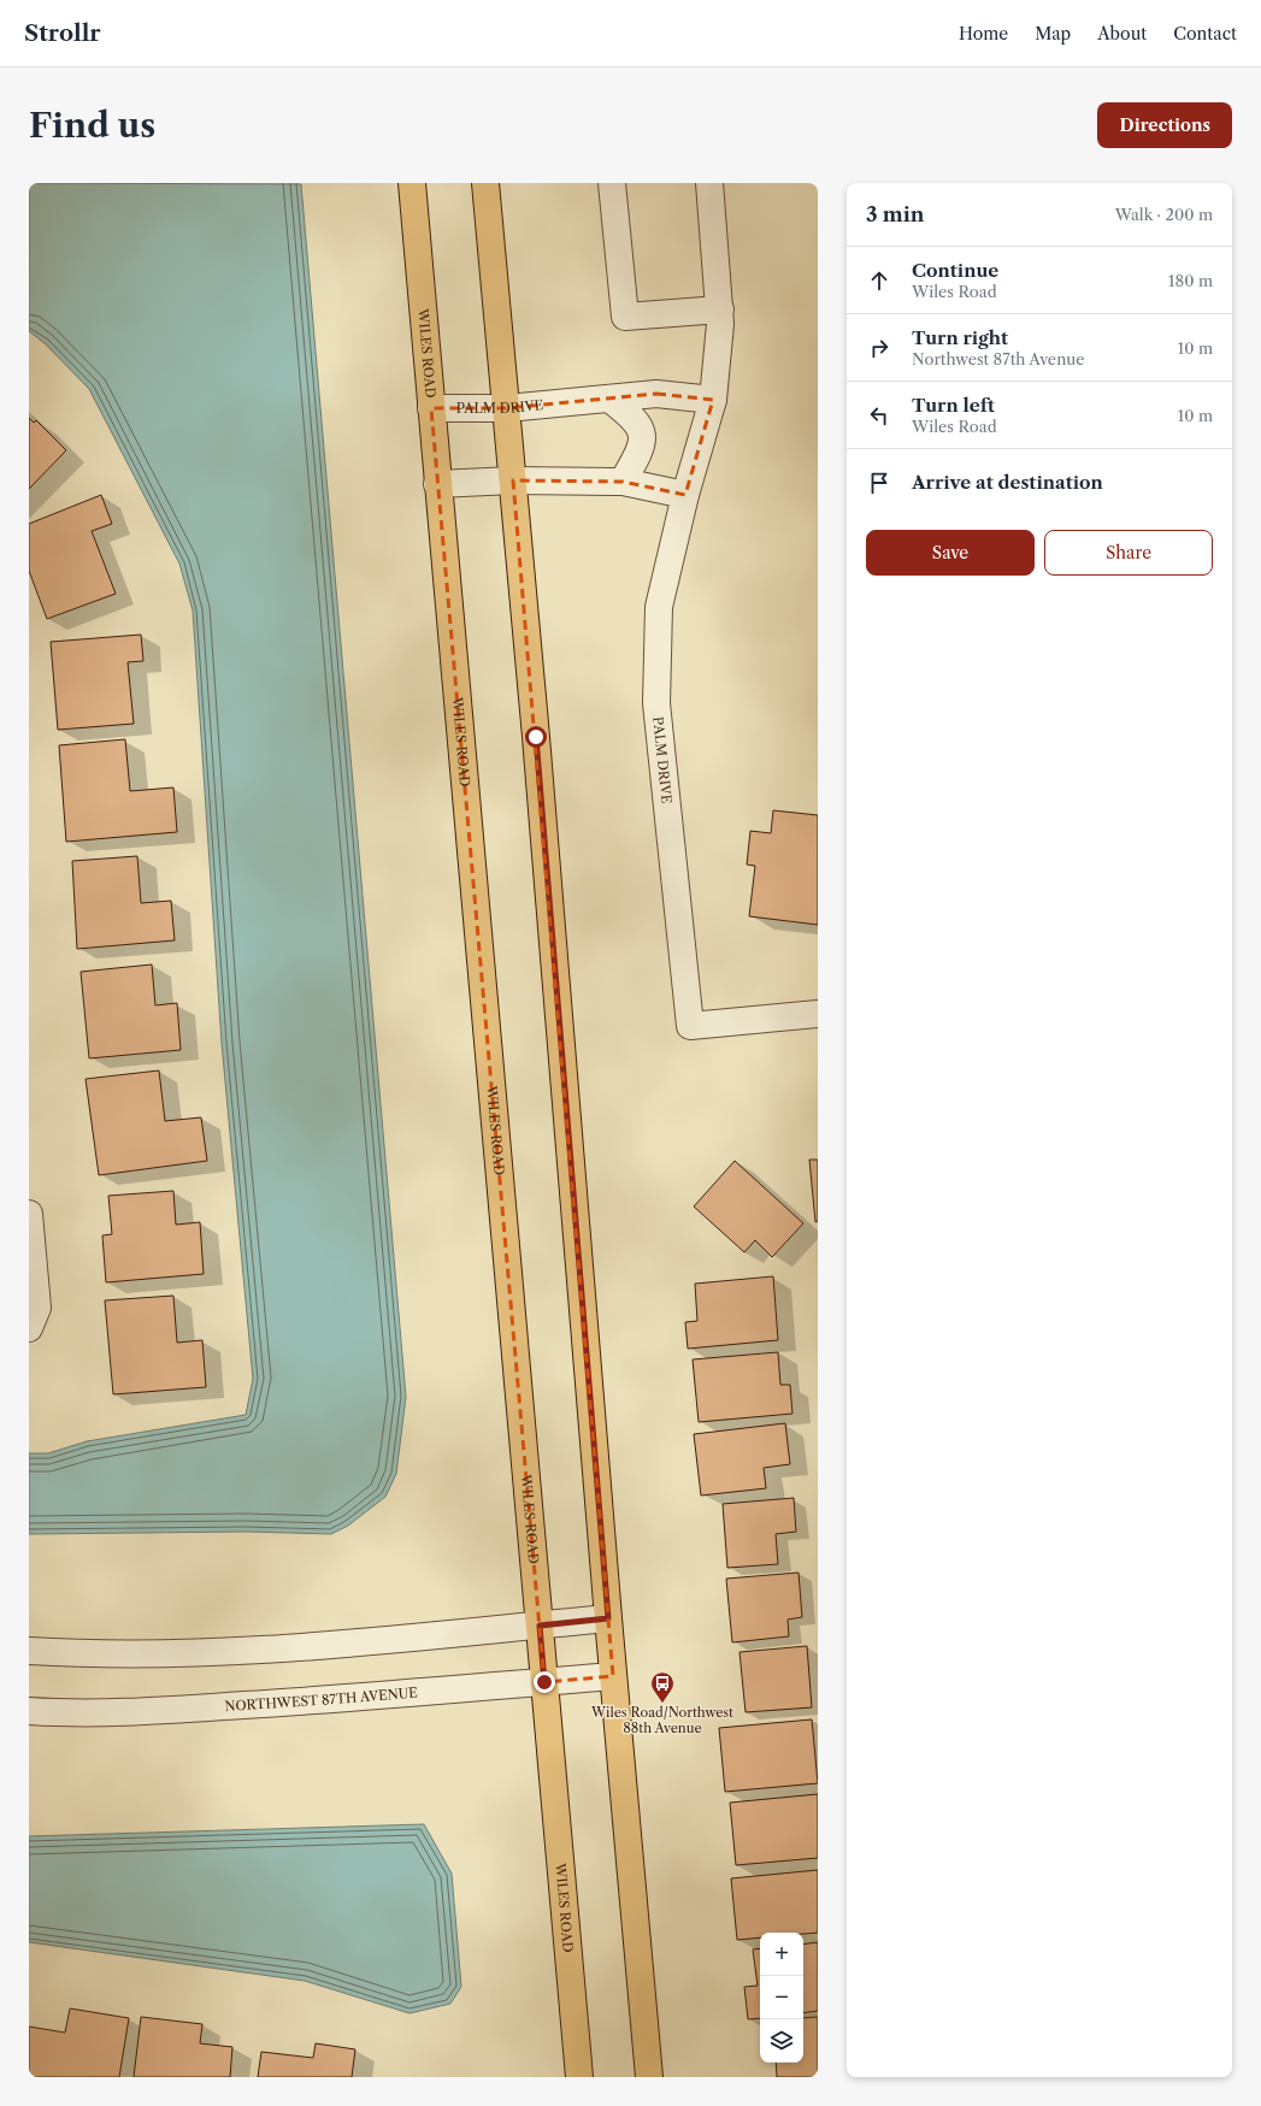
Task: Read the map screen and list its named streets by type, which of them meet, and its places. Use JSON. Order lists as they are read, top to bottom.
{
  "streets": {
    "main road": ["WILES ROAD"],
    "street": ["PALM DRIVE", "NORTHWEST 87TH AVENUE"]
  },
  "crossings": [
    ["WILES ROAD", "PALM DRIVE"],
    ["WILES ROAD", "NORTHWEST 87TH AVENUE"]
  ],
  "places": {
    "bus stop": ["Wiles Road/Northwest 88th Avenue"]
  },
  "page": {
    "header": "Strollr",
    "nav": [
      "Home",
      "Map",
      "About",
      "Contact"
    ],
    "buttons": [
      "Directions",
      ["Save", "Share"]
    ],
    "title": "Find us",
    "heading": ["3 min", "Walk · 200 m"],
    "list": [
      ["Continue", "Wiles Road", "180 m"],
      ["Turn right", "Northwest 87th Avenue", "10 m"],
      ["Turn left", "Wiles Road", "10 m"],
      "Arrive at destination"
    ],
    "map_buttons": ["+", "−"]
  }
}
